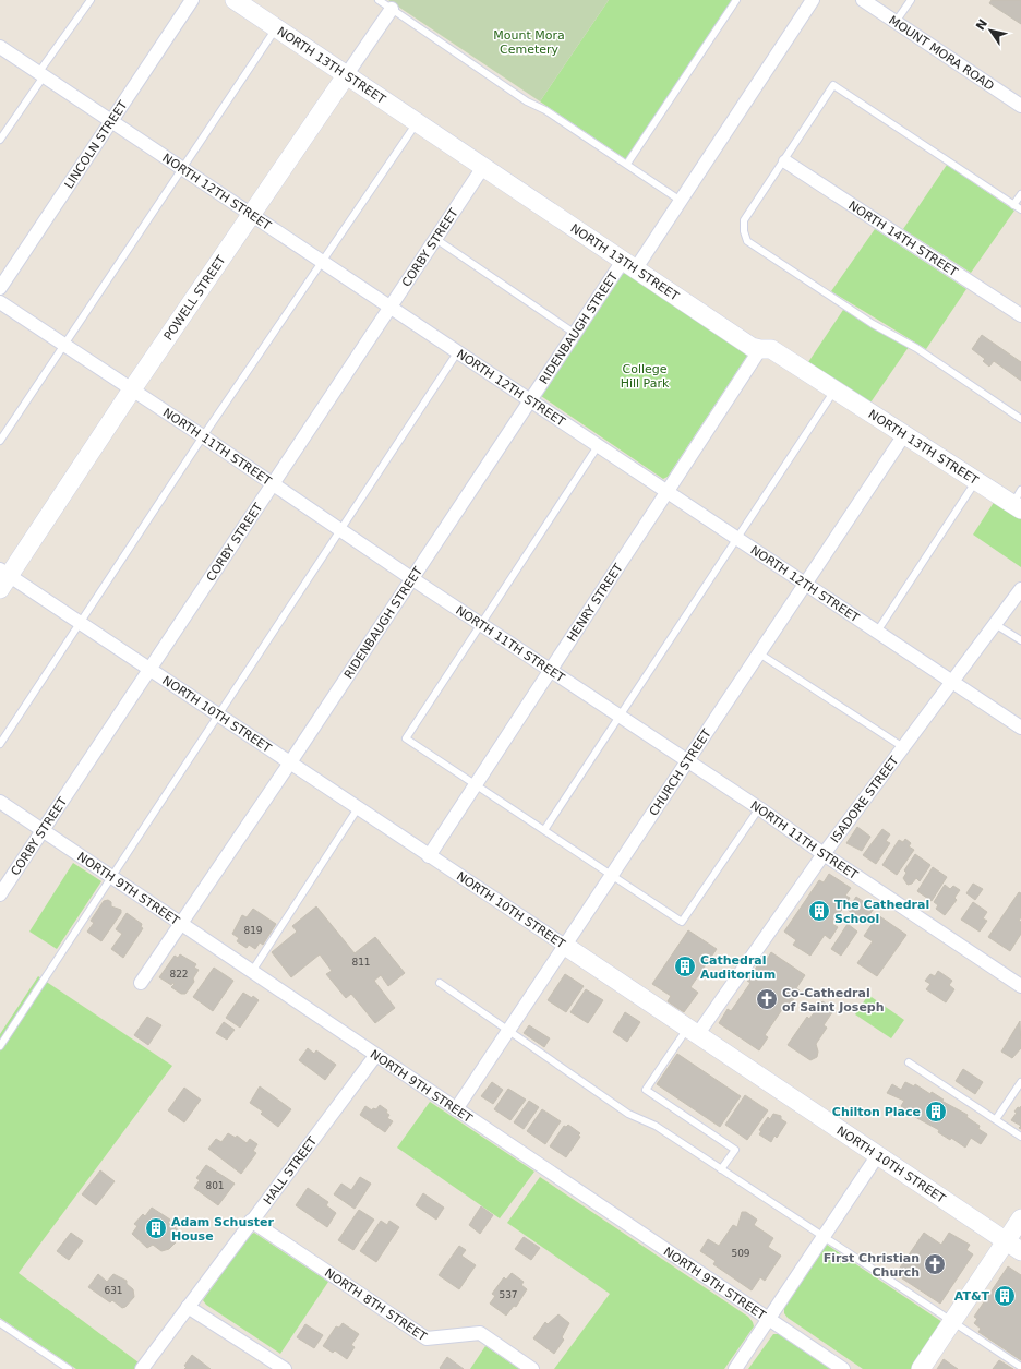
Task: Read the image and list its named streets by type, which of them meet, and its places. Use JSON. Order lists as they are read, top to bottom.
{
  "streets": {
    "street": [
      "MOUNT MORA ROAD",
      "NORTH 13TH STREET",
      "LINCOLN STREET",
      "NORTH 12TH STREET",
      "NORTH 14TH STREET",
      "CORBY STREET",
      "POWELL STREET",
      "RIDENBAUGH STREET",
      "NORTH 11TH STREET",
      "HENRY STREET",
      "NORTH 10TH STREET",
      "CHURCH STREET",
      "ISADORE STREET",
      "NORTH 9TH STREET",
      "HALL STREET",
      "NORTH 8TH STREET"
    ]
  },
  "crossings": [
    ["NORTH 13TH STREET", "CORBY STREET"],
    ["NORTH 13TH STREET", "POWELL STREET"],
    ["NORTH 13TH STREET", "RIDENBAUGH STREET"],
    ["NORTH 13TH STREET", "HENRY STREET"],
    ["NORTH 13TH STREET", "CHURCH STREET"],
    ["LINCOLN STREET", "NORTH 12TH STREET"],
    ["NORTH 12TH STREET", "CORBY STREET"],
    ["NORTH 12TH STREET", "POWELL STREET"],
    ["NORTH 12TH STREET", "RIDENBAUGH STREET"],
    ["NORTH 12TH STREET", "HENRY STREET"],
    ["NORTH 12TH STREET", "CHURCH STREET"],
    ["NORTH 12TH STREET", "ISADORE STREET"],
    ["CORBY STREET", "NORTH 11TH STREET"],
    ["CORBY STREET", "NORTH 10TH STREET"],
    ["CORBY STREET", "NORTH 9TH STREET"],
    ["POWELL STREET", "NORTH 11TH STREET"],
    ["POWELL STREET", "NORTH 10TH STREET"],
    ["RIDENBAUGH STREET", "NORTH 11TH STREET"],
    ["RIDENBAUGH STREET", "NORTH 10TH STREET"],
    ["RIDENBAUGH STREET", "NORTH 9TH STREET"],
    ["NORTH 11TH STREET", "HENRY STREET"],
    ["NORTH 11TH STREET", "CHURCH STREET"],
    ["NORTH 11TH STREET", "ISADORE STREET"],
    ["HENRY STREET", "NORTH 10TH STREET"],
    ["NORTH 10TH STREET", "CHURCH STREET"],
    ["NORTH 10TH STREET", "ISADORE STREET"],
    ["CHURCH STREET", "NORTH 9TH STREET"],
    ["NORTH 9TH STREET", "HALL STREET"],
    ["HALL STREET", "NORTH 8TH STREET"]
  ],
  "parks": ["Mount Mora Cemetery", "College Hill Park"],
  "places": {
    "building": [
      "The Cathedral School",
      "Cathedral Auditorium",
      "Chilton Place",
      "Adam Schuster House",
      "AT&T"
    ],
    "church": ["Co-Cathedral of Saint Joseph", "First Christian Church"]
  },
  "house_numbers": [
    "819",
    "811",
    "822",
    "801",
    "509",
    "631",
    "537"
  ],
  "north": "top left"
}
